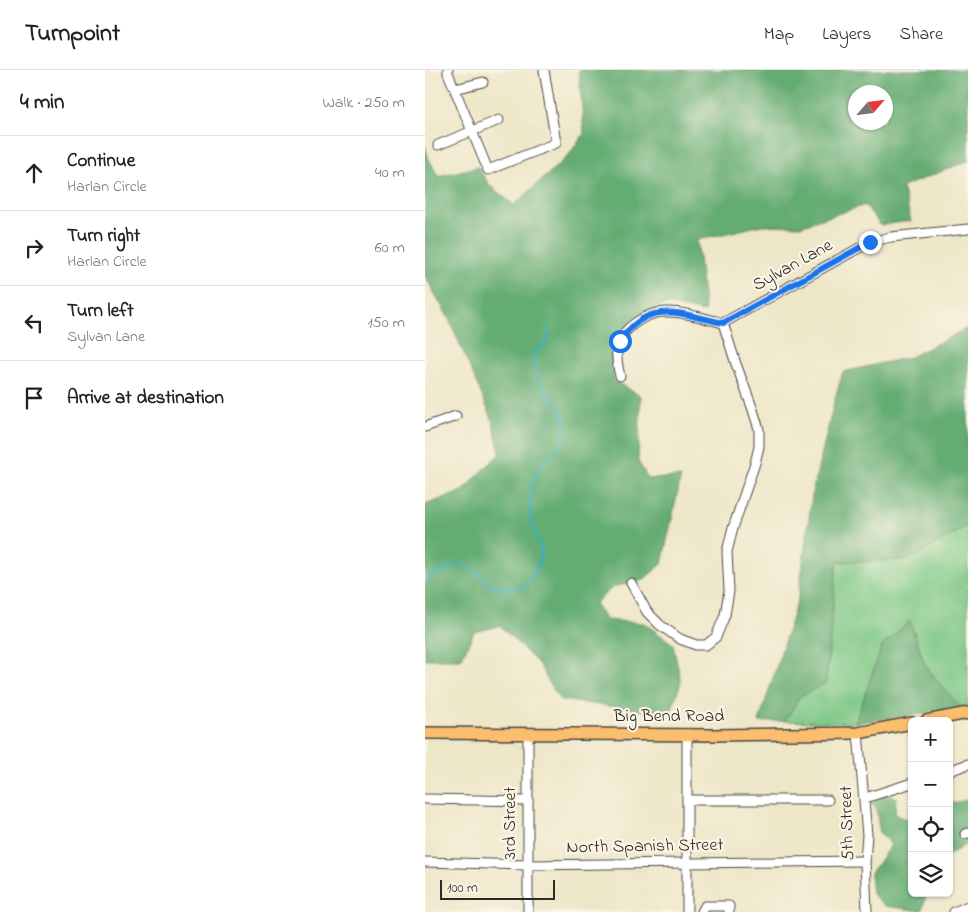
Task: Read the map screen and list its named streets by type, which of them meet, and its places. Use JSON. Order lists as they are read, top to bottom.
{
  "streets": {
    "main road": ["Big Bend Road"],
    "street": [
      "Sylvan Lane",
      "3rd Street",
      "5th Street",
      "North Spanish Street"
    ]
  },
  "crossings": [
    ["Big Bend Road", "3rd Street"],
    ["Big Bend Road", "5th Street"],
    ["3rd Street", "North Spanish Street"],
    ["5th Street", "North Spanish Street"]
  ],
  "scale_bar": "100 m",
  "north": "top right",
  "page": {
    "header": "Turnpoint",
    "nav": ["Map", "Layers", "Share"],
    "heading": ["4 min", "Walk · 250 m"],
    "list": [
      ["Continue", "Harlan Circle", "40 m"],
      ["Turn right", "Harlan Circle", "60 m"],
      ["Turn left", "Sylvan Lane", "150 m"],
      "Arrive at destination"
    ],
    "map_buttons": ["+", "−"],
    "scale": "100 m"
  }
}
